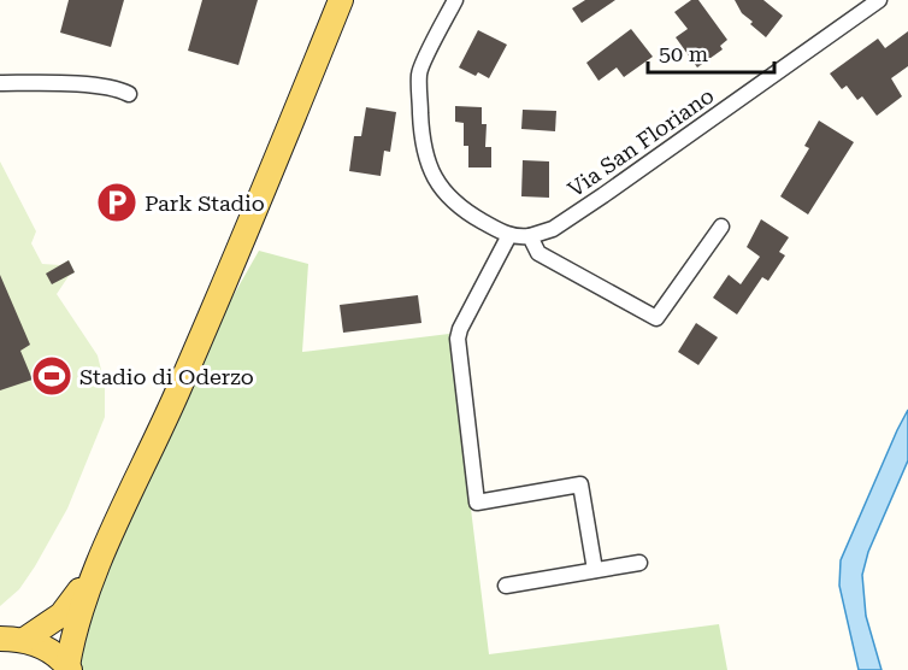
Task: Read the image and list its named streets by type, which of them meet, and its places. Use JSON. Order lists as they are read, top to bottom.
{
  "streets": {
    "street": ["Via San Floriano"]
  },
  "places": {
    "parking": ["Park Stadio"],
    "sports": ["Stadio di Oderzo"]
  },
  "scale_bar": "50 m"
}
